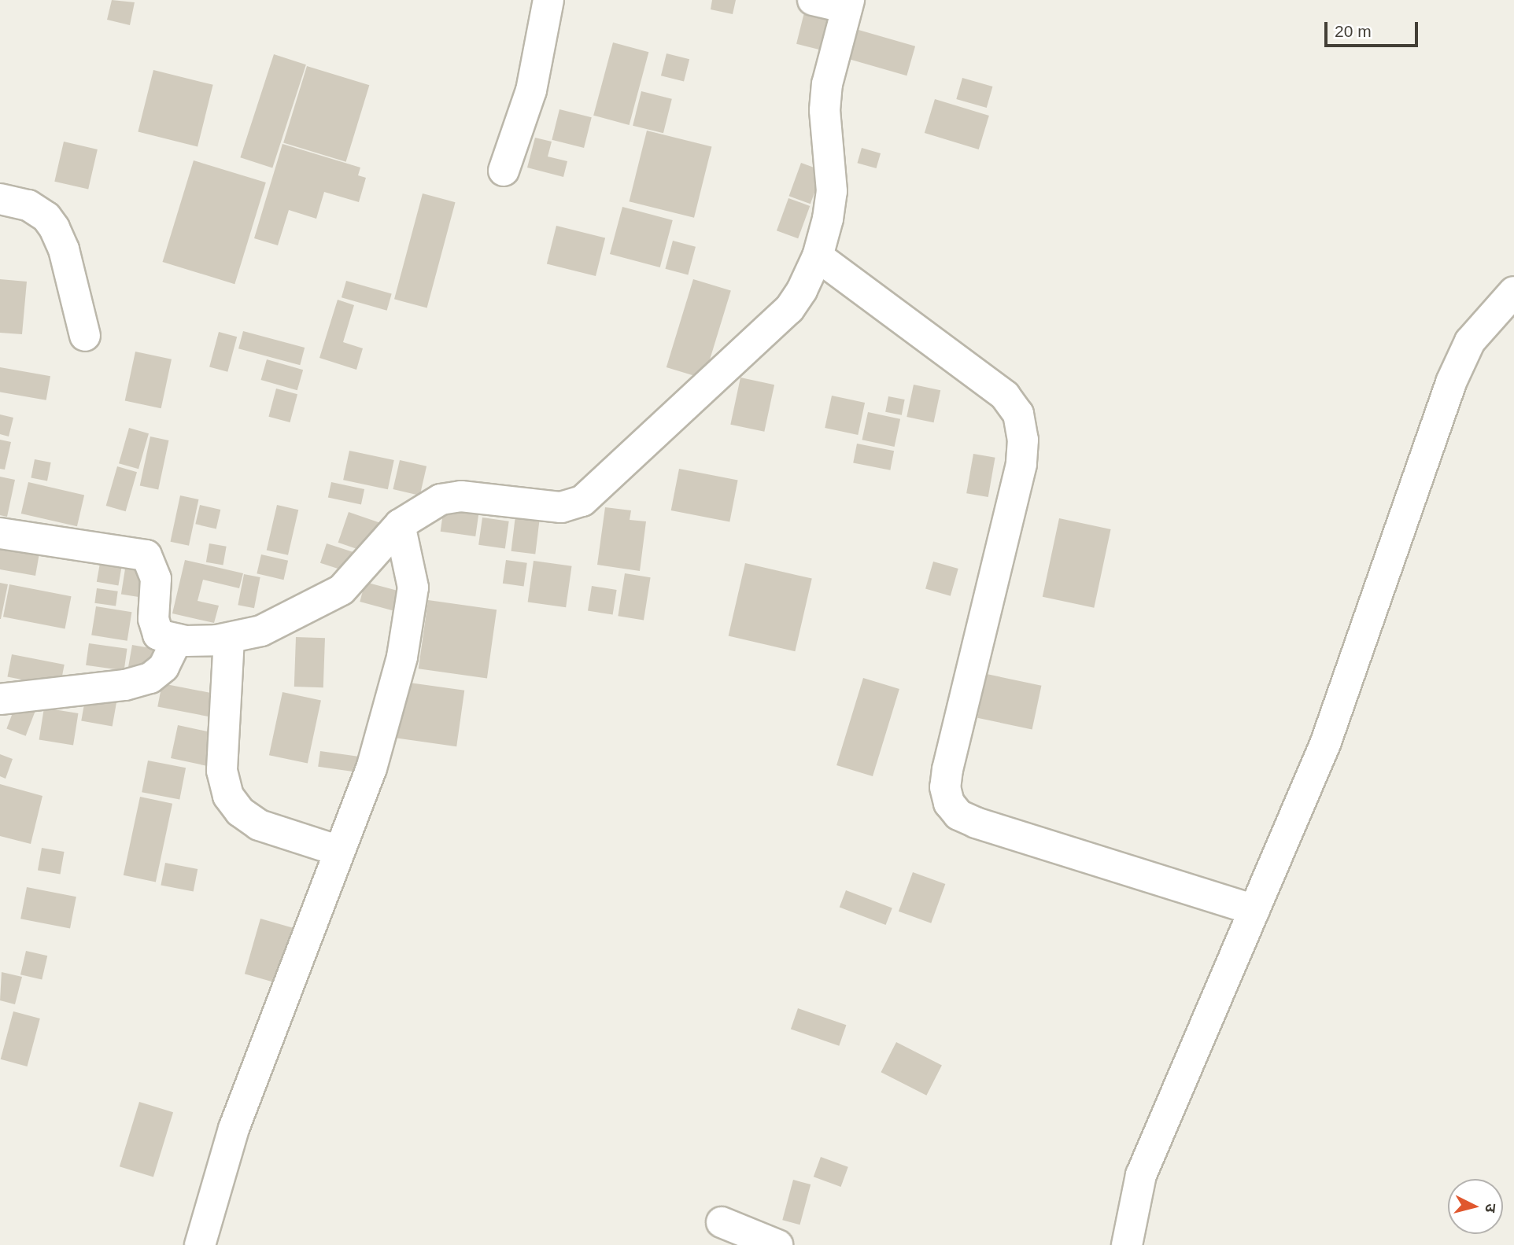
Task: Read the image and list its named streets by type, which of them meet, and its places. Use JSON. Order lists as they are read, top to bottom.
{
  "scale_bar": "20 m",
  "north": "right"
}
